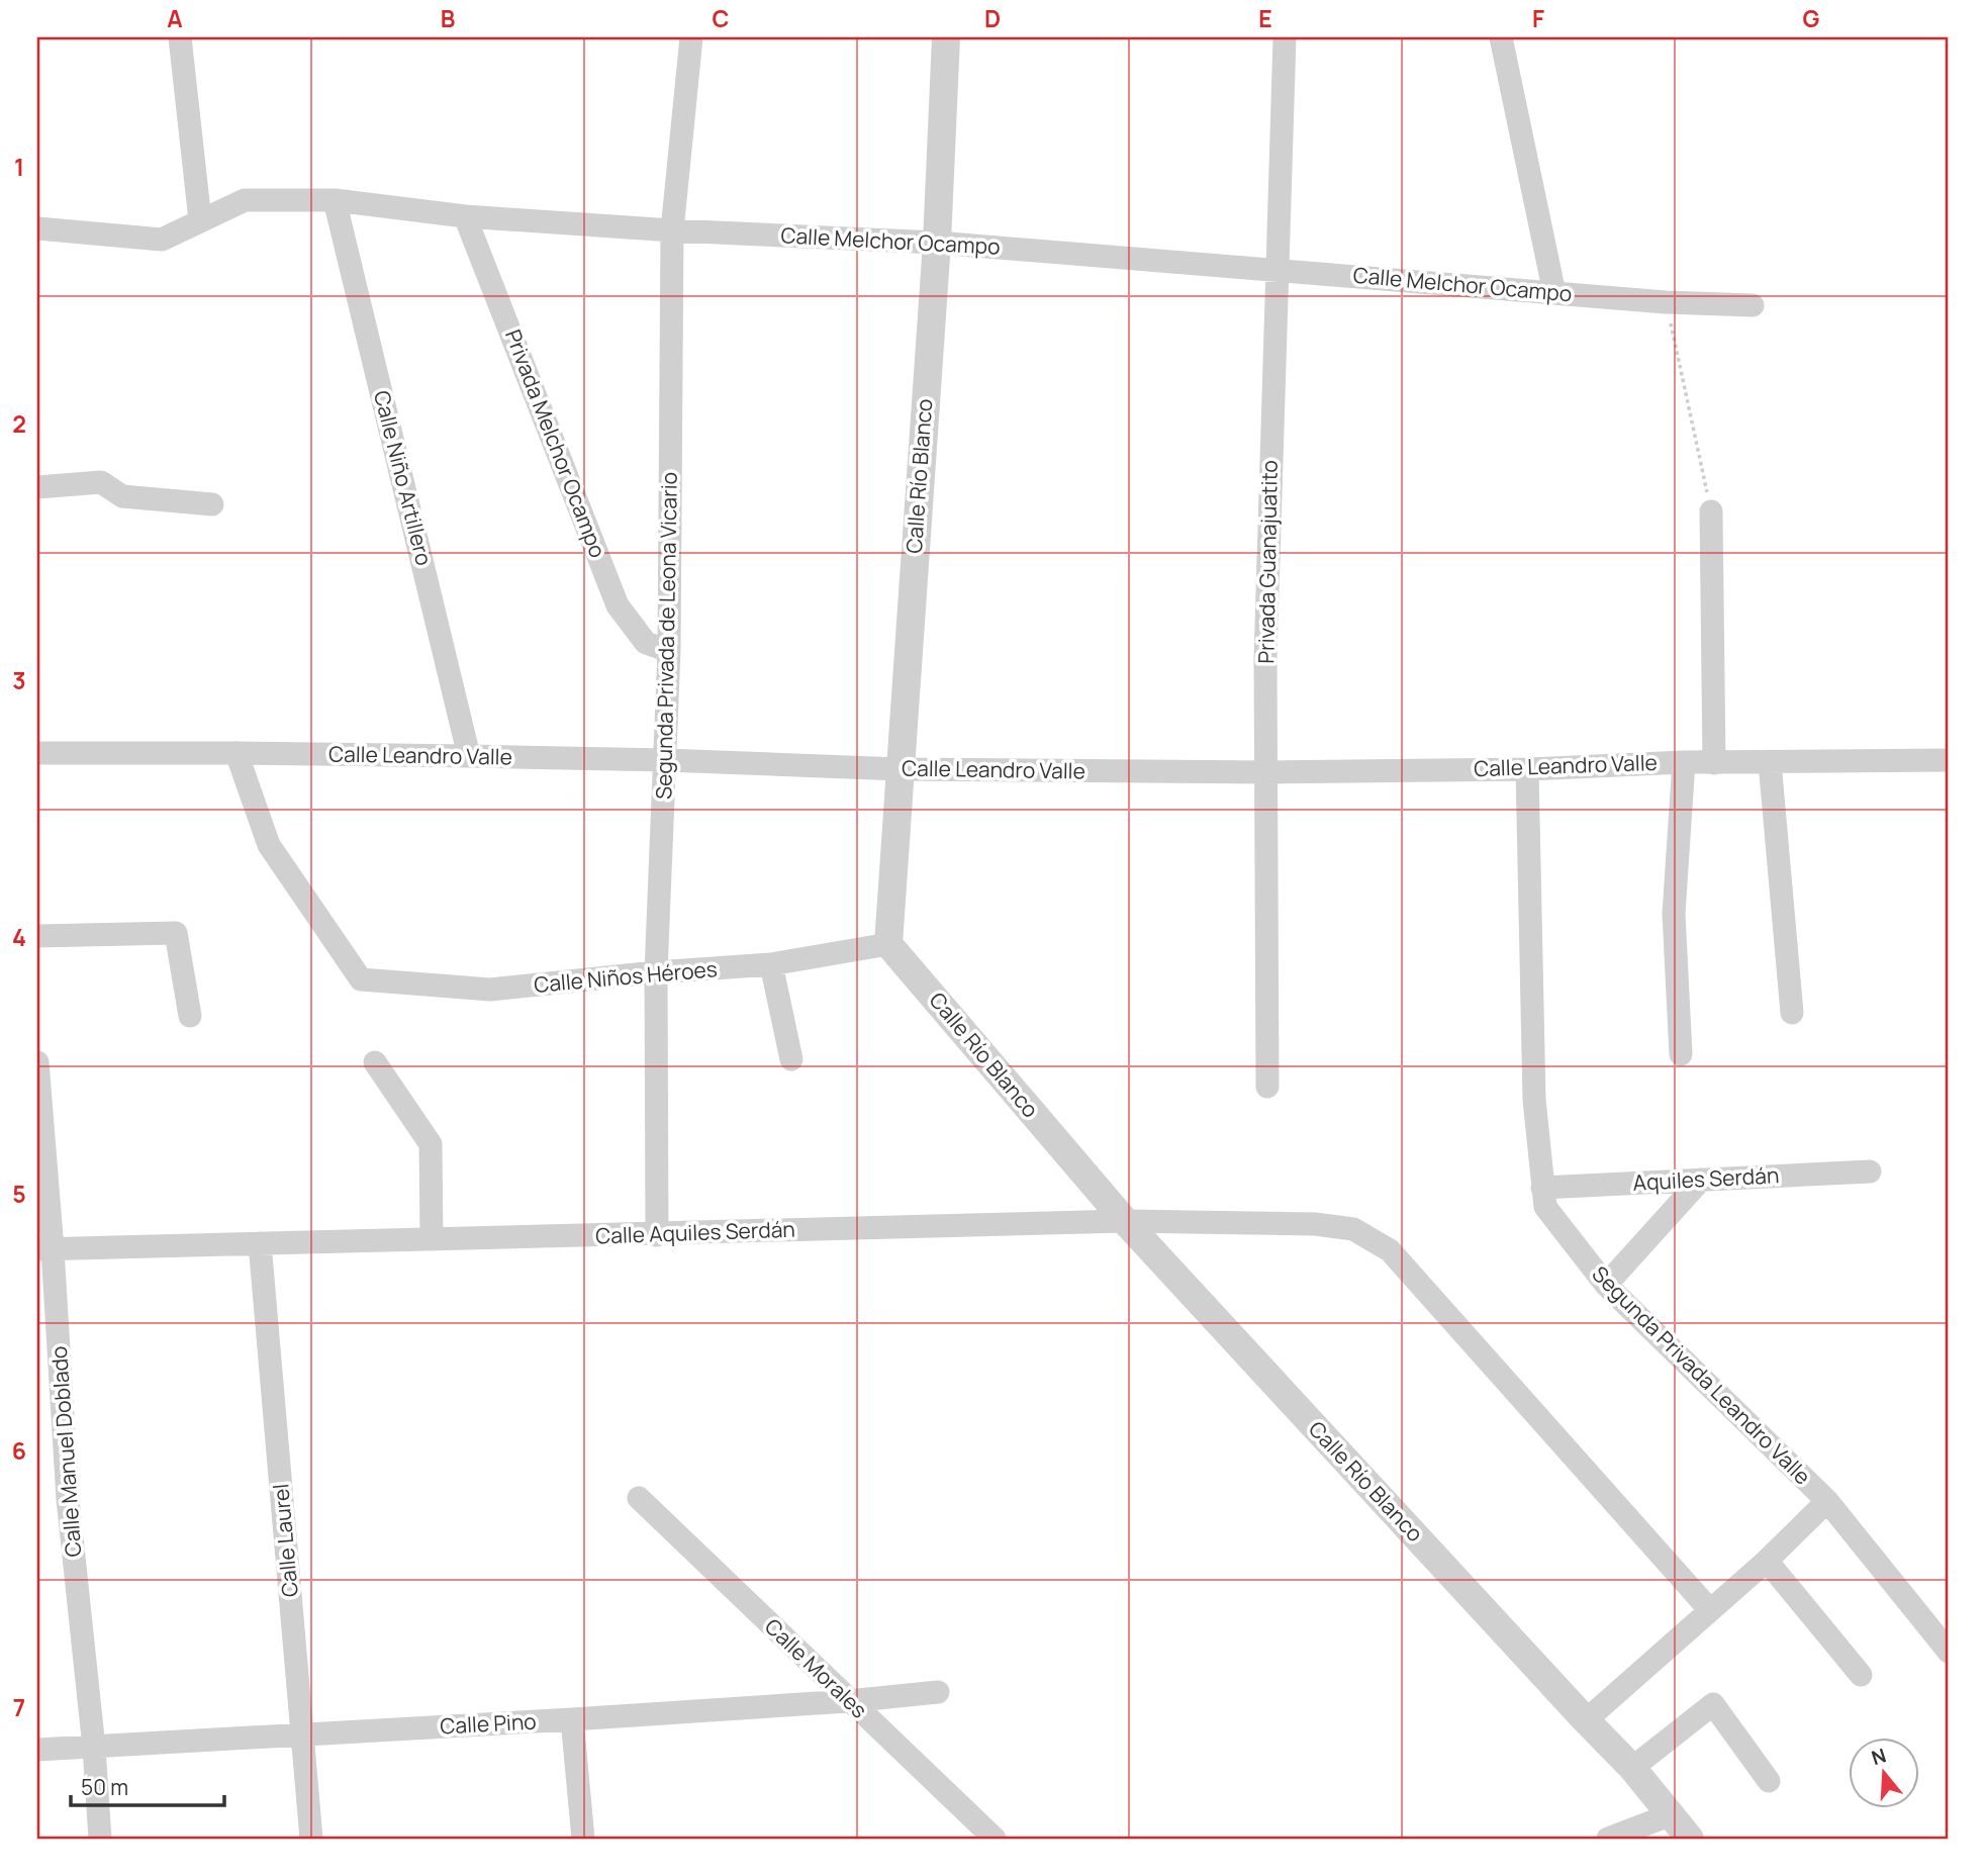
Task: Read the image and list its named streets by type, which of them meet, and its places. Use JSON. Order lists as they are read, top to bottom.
{
  "streets": {
    "street": [
      "Calle Melchor Ocampo",
      "Privada Melchor Ocampo",
      "Calle Río Blanco",
      "Calle Niño Artillero",
      "Privada Guanajuatito",
      "Segunda Privada de Leona Vicario",
      "Calle Leandro Valle",
      "Calle Niños Héroes",
      "Aquiles Serdán",
      "Calle Aquiles Serdán",
      "Segunda Privada Leandro Valle",
      "Calle Manuel Doblado",
      "Calle Laurel",
      "Calle Morales",
      "Calle Pino"
    ]
  },
  "crossings": [
    ["Calle Melchor Ocampo", "Privada Melchor Ocampo"],
    ["Calle Melchor Ocampo", "Calle Río Blanco"],
    ["Calle Melchor Ocampo", "Calle Niño Artillero"],
    ["Calle Melchor Ocampo", "Privada Guanajuatito"],
    ["Calle Melchor Ocampo", "Segunda Privada de Leona Vicario"],
    ["Privada Melchor Ocampo", "Segunda Privada de Leona Vicario"],
    ["Calle Río Blanco", "Calle Leandro Valle"],
    ["Calle Río Blanco", "Calle Niños Héroes"],
    ["Calle Río Blanco", "Calle Aquiles Serdán"],
    ["Calle Niño Artillero", "Calle Leandro Valle"],
    ["Privada Guanajuatito", "Calle Leandro Valle"],
    ["Segunda Privada de Leona Vicario", "Calle Leandro Valle"],
    ["Segunda Privada de Leona Vicario", "Calle Niños Héroes"],
    ["Segunda Privada de Leona Vicario", "Calle Aquiles Serdán"],
    ["Calle Leandro Valle", "Calle Niños Héroes"],
    ["Calle Leandro Valle", "Segunda Privada Leandro Valle"],
    ["Aquiles Serdán", "Segunda Privada Leandro Valle"],
    ["Calle Aquiles Serdán", "Calle Manuel Doblado"],
    ["Calle Aquiles Serdán", "Calle Laurel"],
    ["Calle Manuel Doblado", "Calle Pino"],
    ["Calle Laurel", "Calle Pino"],
    ["Calle Morales", "Calle Pino"]
  ],
  "scale_bar": "50 m",
  "north": "top",
  "grid": {
    "columns": [
      "A",
      "B",
      "C",
      "D",
      "E",
      "F",
      "G"
    ],
    "rows": [
      "1",
      "2",
      "3",
      "4",
      "5",
      "6",
      "7"
    ]
  }
}
